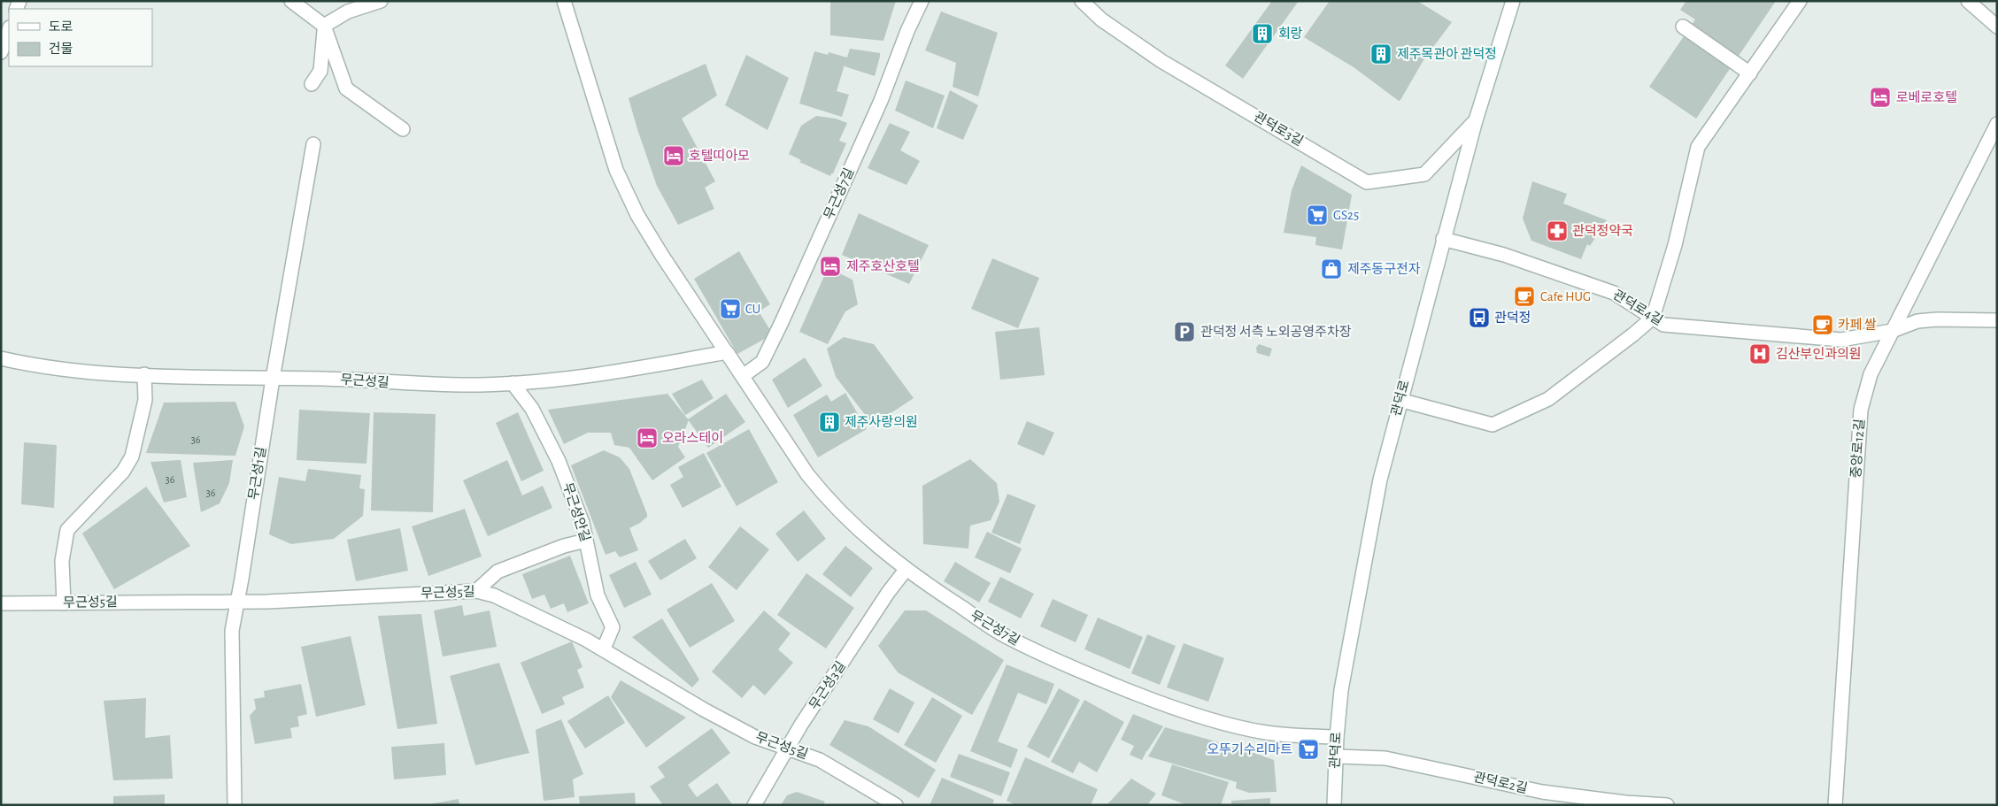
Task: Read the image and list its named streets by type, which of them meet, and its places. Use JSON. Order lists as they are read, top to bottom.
{
  "streets": {
    "street": [
      "관덕로3길",
      "무근성7길",
      "관덕로4길",
      "무근성길",
      "관덕로",
      "중앙로12길",
      "무근성1길",
      "무근성안길",
      "무근성5길",
      "무근성3길",
      "관덕로2길"
    ]
  },
  "crossings": [
    ["관덕로3길", "관덕로"],
    ["무근성7길", "무근성길"],
    ["무근성7길", "관덕로"],
    ["무근성7길", "무근성3길"],
    ["관덕로4길", "관덕로"],
    ["관덕로4길", "중앙로12길"],
    ["무근성길", "무근성1길"],
    ["무근성길", "무근성안길"],
    ["관덕로", "관덕로2길"],
    ["무근성1길", "무근성5길"],
    ["무근성안길", "무근성5길"],
    ["무근성5길", "무근성3길"]
  ],
  "places": {
    "building": ["회랑", "제주목관아 관덕정", "제주사랑의원"],
    "hotel": [
      "로베로호텔",
      "호텔띠아모",
      "제주호산호텔",
      "오라스테이"
    ],
    "supermarket": ["GS25", "CU", "오뚜기수리마트"],
    "pharmacy": ["관덕정약국"],
    "shop": ["제주동구전자"],
    "cafe": ["Cafe HUG", "카페 쌀"],
    "bus stop": ["관덕정"],
    "parking": ["관덕정 서측 노외공영주차장"],
    "hospital": ["김산부인과의원"]
  },
  "house_numbers": ["36", "36", "36"],
  "legend": ["도로", "건물"]
}
